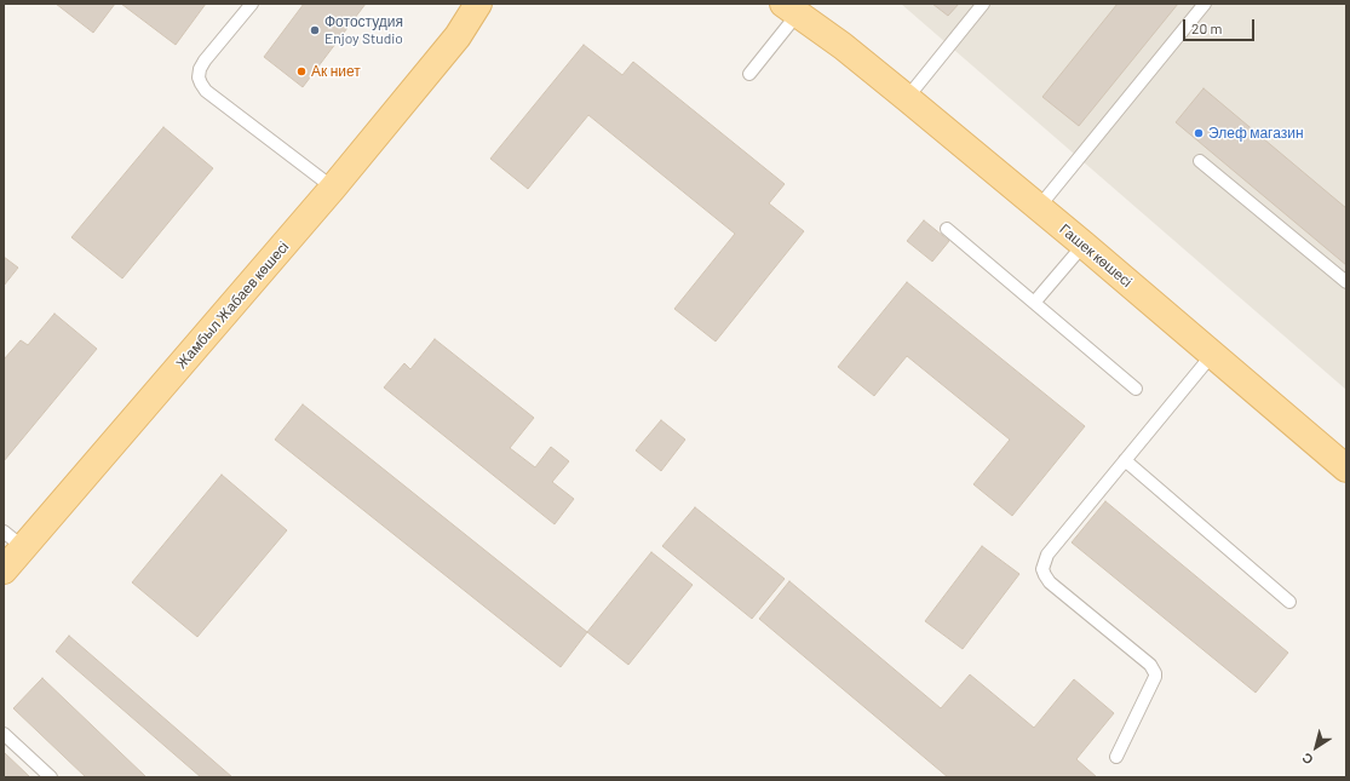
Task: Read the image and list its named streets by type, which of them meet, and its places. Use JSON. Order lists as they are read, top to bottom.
{
  "streets": {
    "main road": ["Гашек көшесі", "Жамбыл Жабаев көшесі"]
  },
  "places": ["Фотостудия Enjoy Studio", "Ак ниет", "Элеф магазин"],
  "scale_bar": "20 m",
  "north": "bottom left"
}
